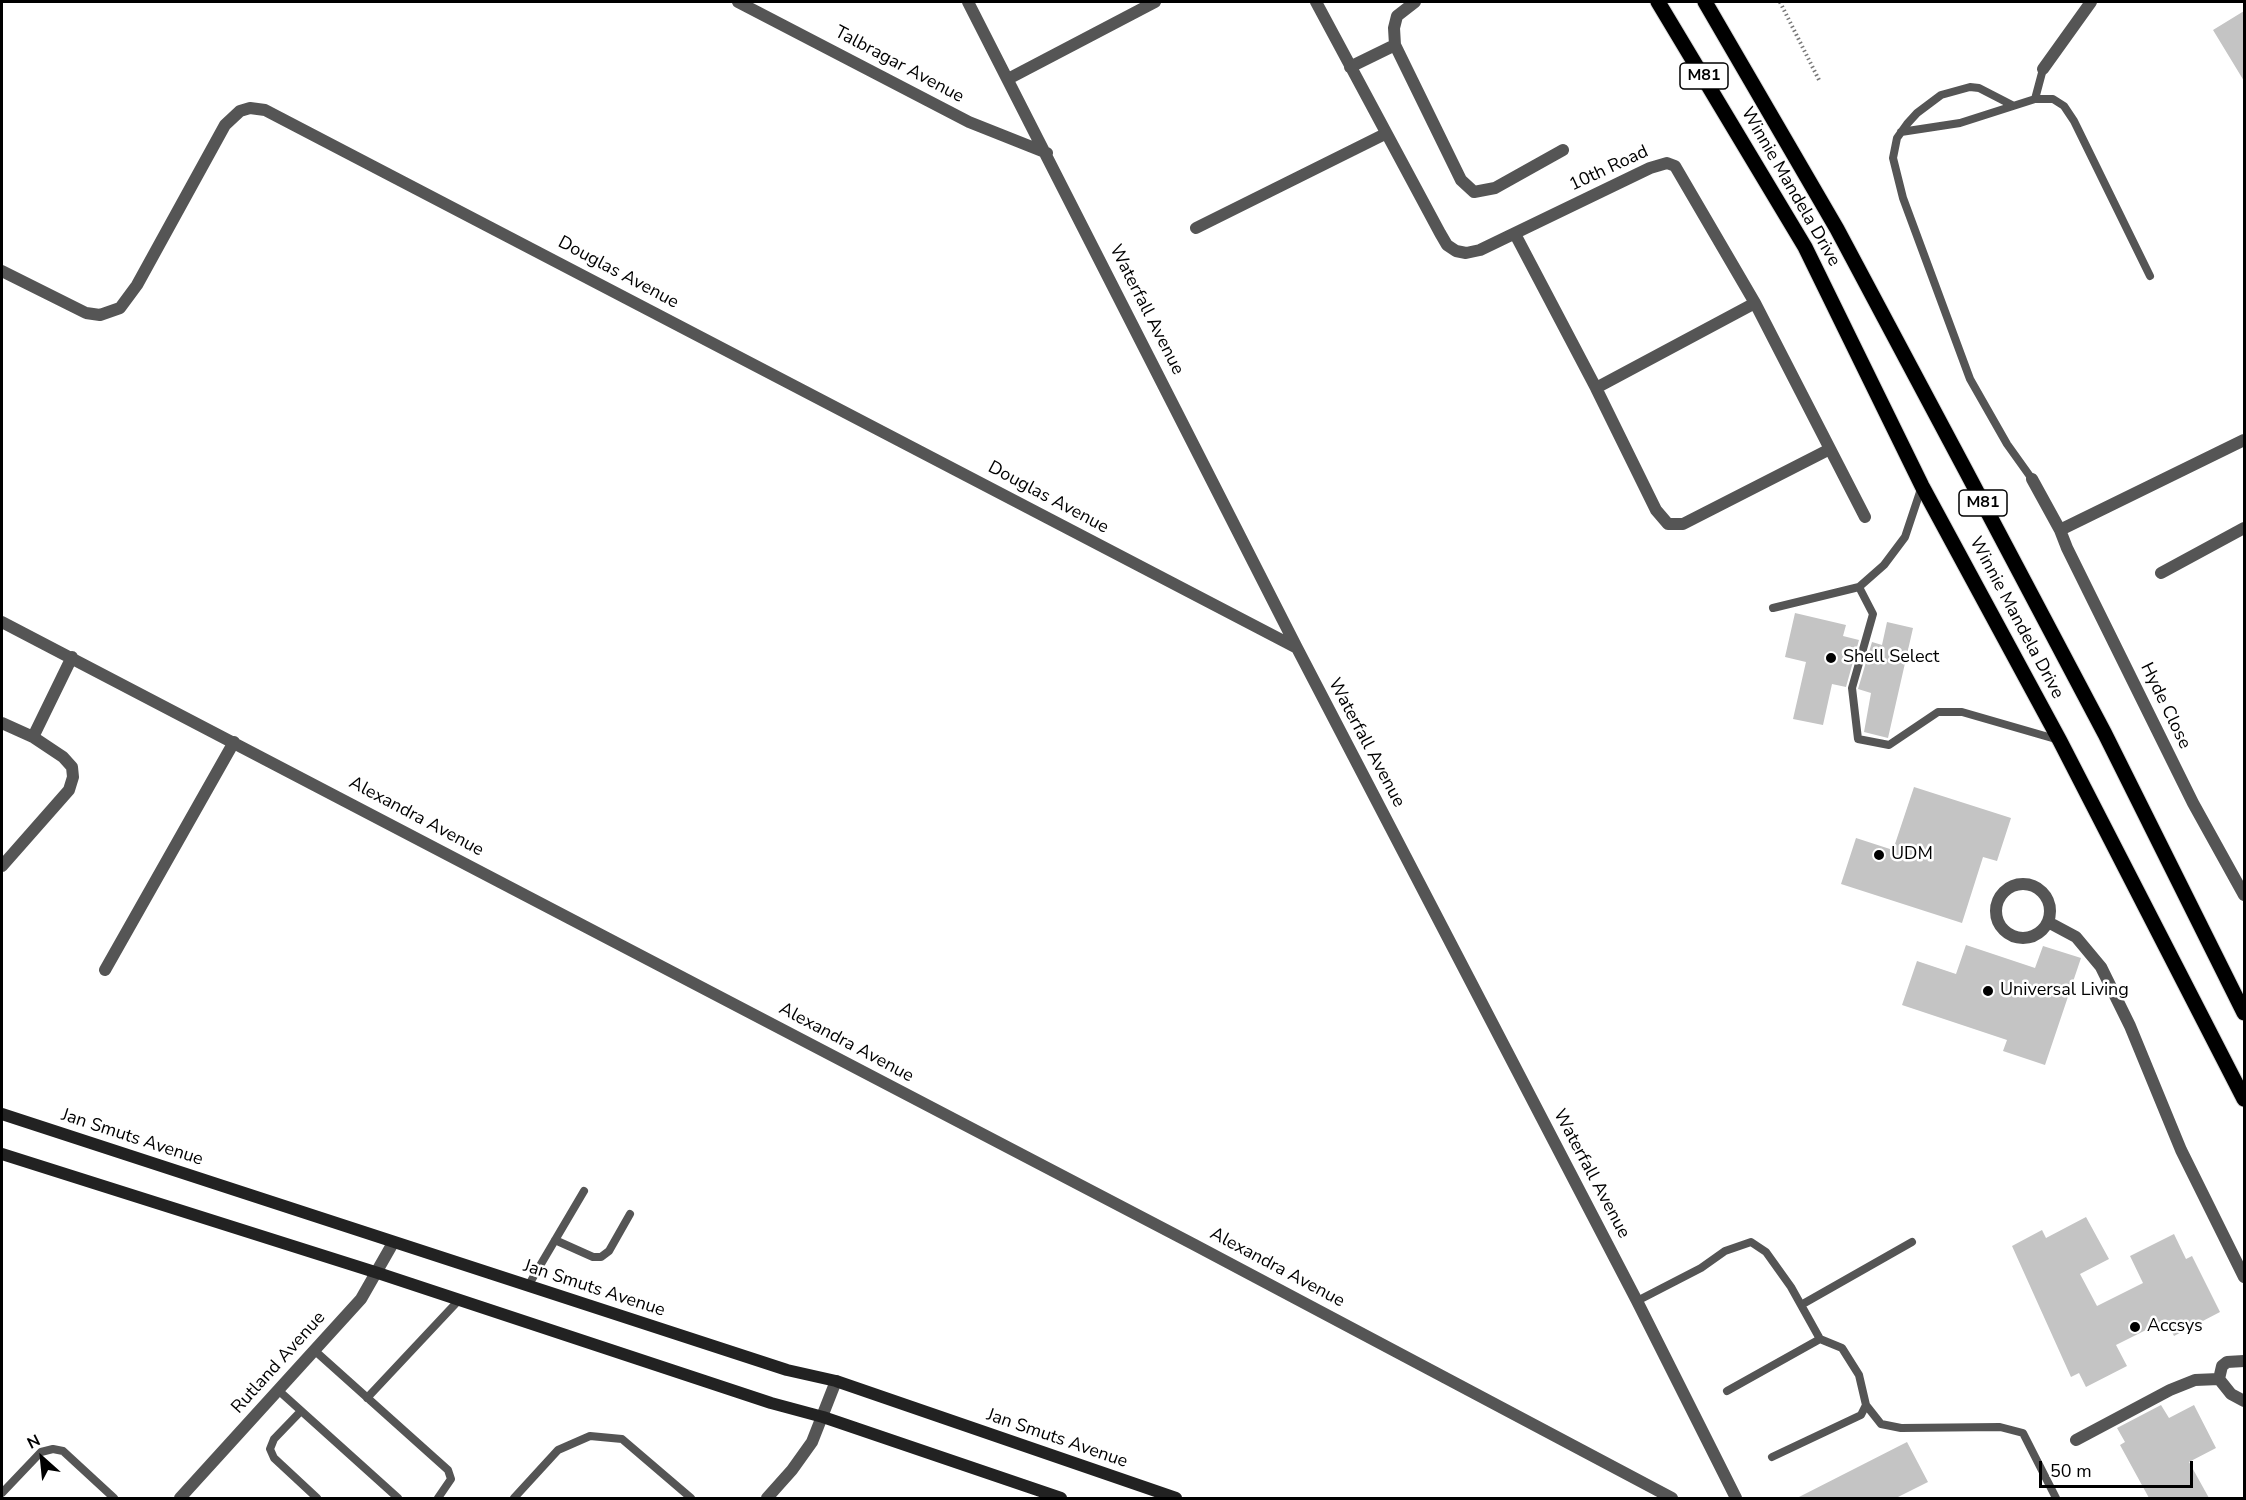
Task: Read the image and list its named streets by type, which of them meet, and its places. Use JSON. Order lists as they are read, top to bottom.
{
  "streets": {
    "main road": ["M81", "Winnie Mandela Drive", "Jan Smuts Avenue"],
    "street": [
      "Talbragar Avenue",
      "10th Road",
      "Douglas Avenue",
      "Waterfall Avenue",
      "Hyde Close",
      "Alexandra Avenue",
      "Rutland Avenue"
    ]
  },
  "crossings": [
    ["Talbragar Avenue", "Waterfall Avenue"],
    ["Douglas Avenue", "Waterfall Avenue"],
    ["Jan Smuts Avenue", "Rutland Avenue"]
  ],
  "places": [
    "Shell Select",
    "UDM",
    "Universal Living",
    "Accsys"
  ],
  "scale_bar": "50 m",
  "north": "top left"
}
